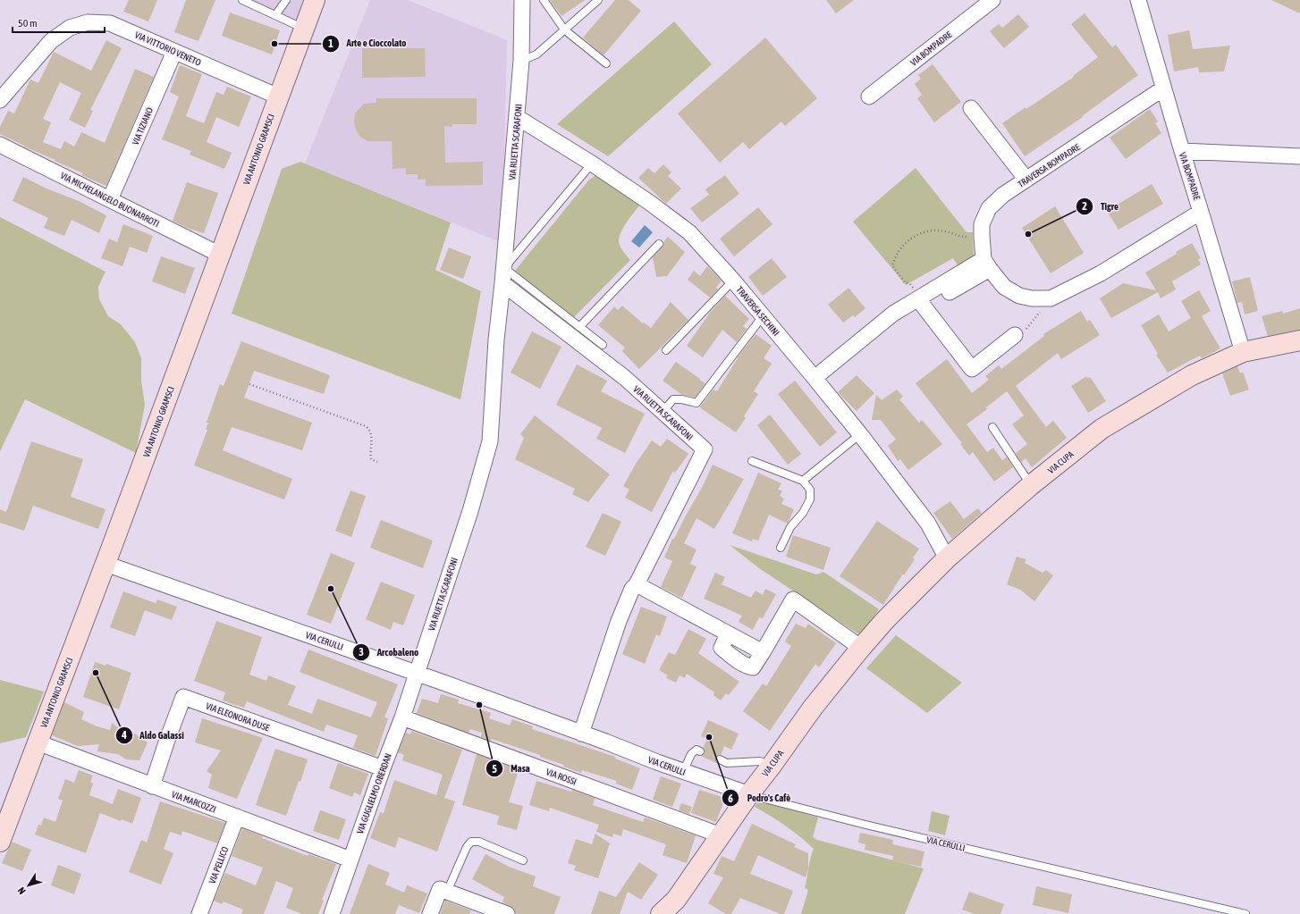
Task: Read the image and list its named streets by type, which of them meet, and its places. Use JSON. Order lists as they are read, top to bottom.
{
  "streets": {
    "street": [
      "VIA VITTORIO VENETO",
      "VIA BOMPADRE",
      "VIA TIZIANO",
      "VIA RUETTA SCARAFONI",
      "VIA ANTONIO GRAMSCI",
      "TRAVERSA BOMPADRE",
      "VIA MICHELANGELO BUONARROTI",
      "TRAVERSA SECHINI",
      "VIA CUPA",
      "VIA CERULLI",
      "VIA ELEONORA DUSE",
      "VIA ROSSI",
      "VIA GUGLIELMO OBERDAN",
      "VIA MARCOZZI",
      "VIA PELLICO"
    ]
  },
  "crossings": [
    ["VIA VITTORIO VENETO", "VIA TIZIANO"],
    ["VIA VITTORIO VENETO", "VIA ANTONIO GRAMSCI"],
    ["VIA BOMPADRE", "TRAVERSA BOMPADRE"],
    ["VIA BOMPADRE", "VIA CUPA"],
    ["VIA TIZIANO", "VIA MICHELANGELO BUONARROTI"],
    ["VIA RUETTA SCARAFONI", "TRAVERSA SECHINI"],
    ["VIA RUETTA SCARAFONI", "VIA CERULLI"],
    ["VIA RUETTA SCARAFONI", "VIA GUGLIELMO OBERDAN"],
    ["VIA ANTONIO GRAMSCI", "VIA MICHELANGELO BUONARROTI"],
    ["VIA ANTONIO GRAMSCI", "VIA CERULLI"],
    ["VIA ANTONIO GRAMSCI", "VIA MARCOZZI"],
    ["TRAVERSA SECHINI", "VIA CUPA"],
    ["VIA CUPA", "VIA CERULLI"],
    ["VIA CUPA", "VIA ROSSI"],
    ["VIA CERULLI", "VIA GUGLIELMO OBERDAN"],
    ["VIA ELEONORA DUSE", "VIA GUGLIELMO OBERDAN"],
    ["VIA ELEONORA DUSE", "VIA MARCOZZI"],
    ["VIA ROSSI", "VIA GUGLIELMO OBERDAN"],
    ["VIA GUGLIELMO OBERDAN", "VIA MARCOZZI"],
    ["VIA MARCOZZI", "VIA PELLICO"]
  ],
  "places": [
    "Arte e Cioccolato",
    "Tigre",
    "Arcobaleno",
    "Aldo Galassi",
    "Masa",
    "Pedro's Cafè"
  ],
  "scale_bar": "50 m",
  "north": "bottom left"
}
